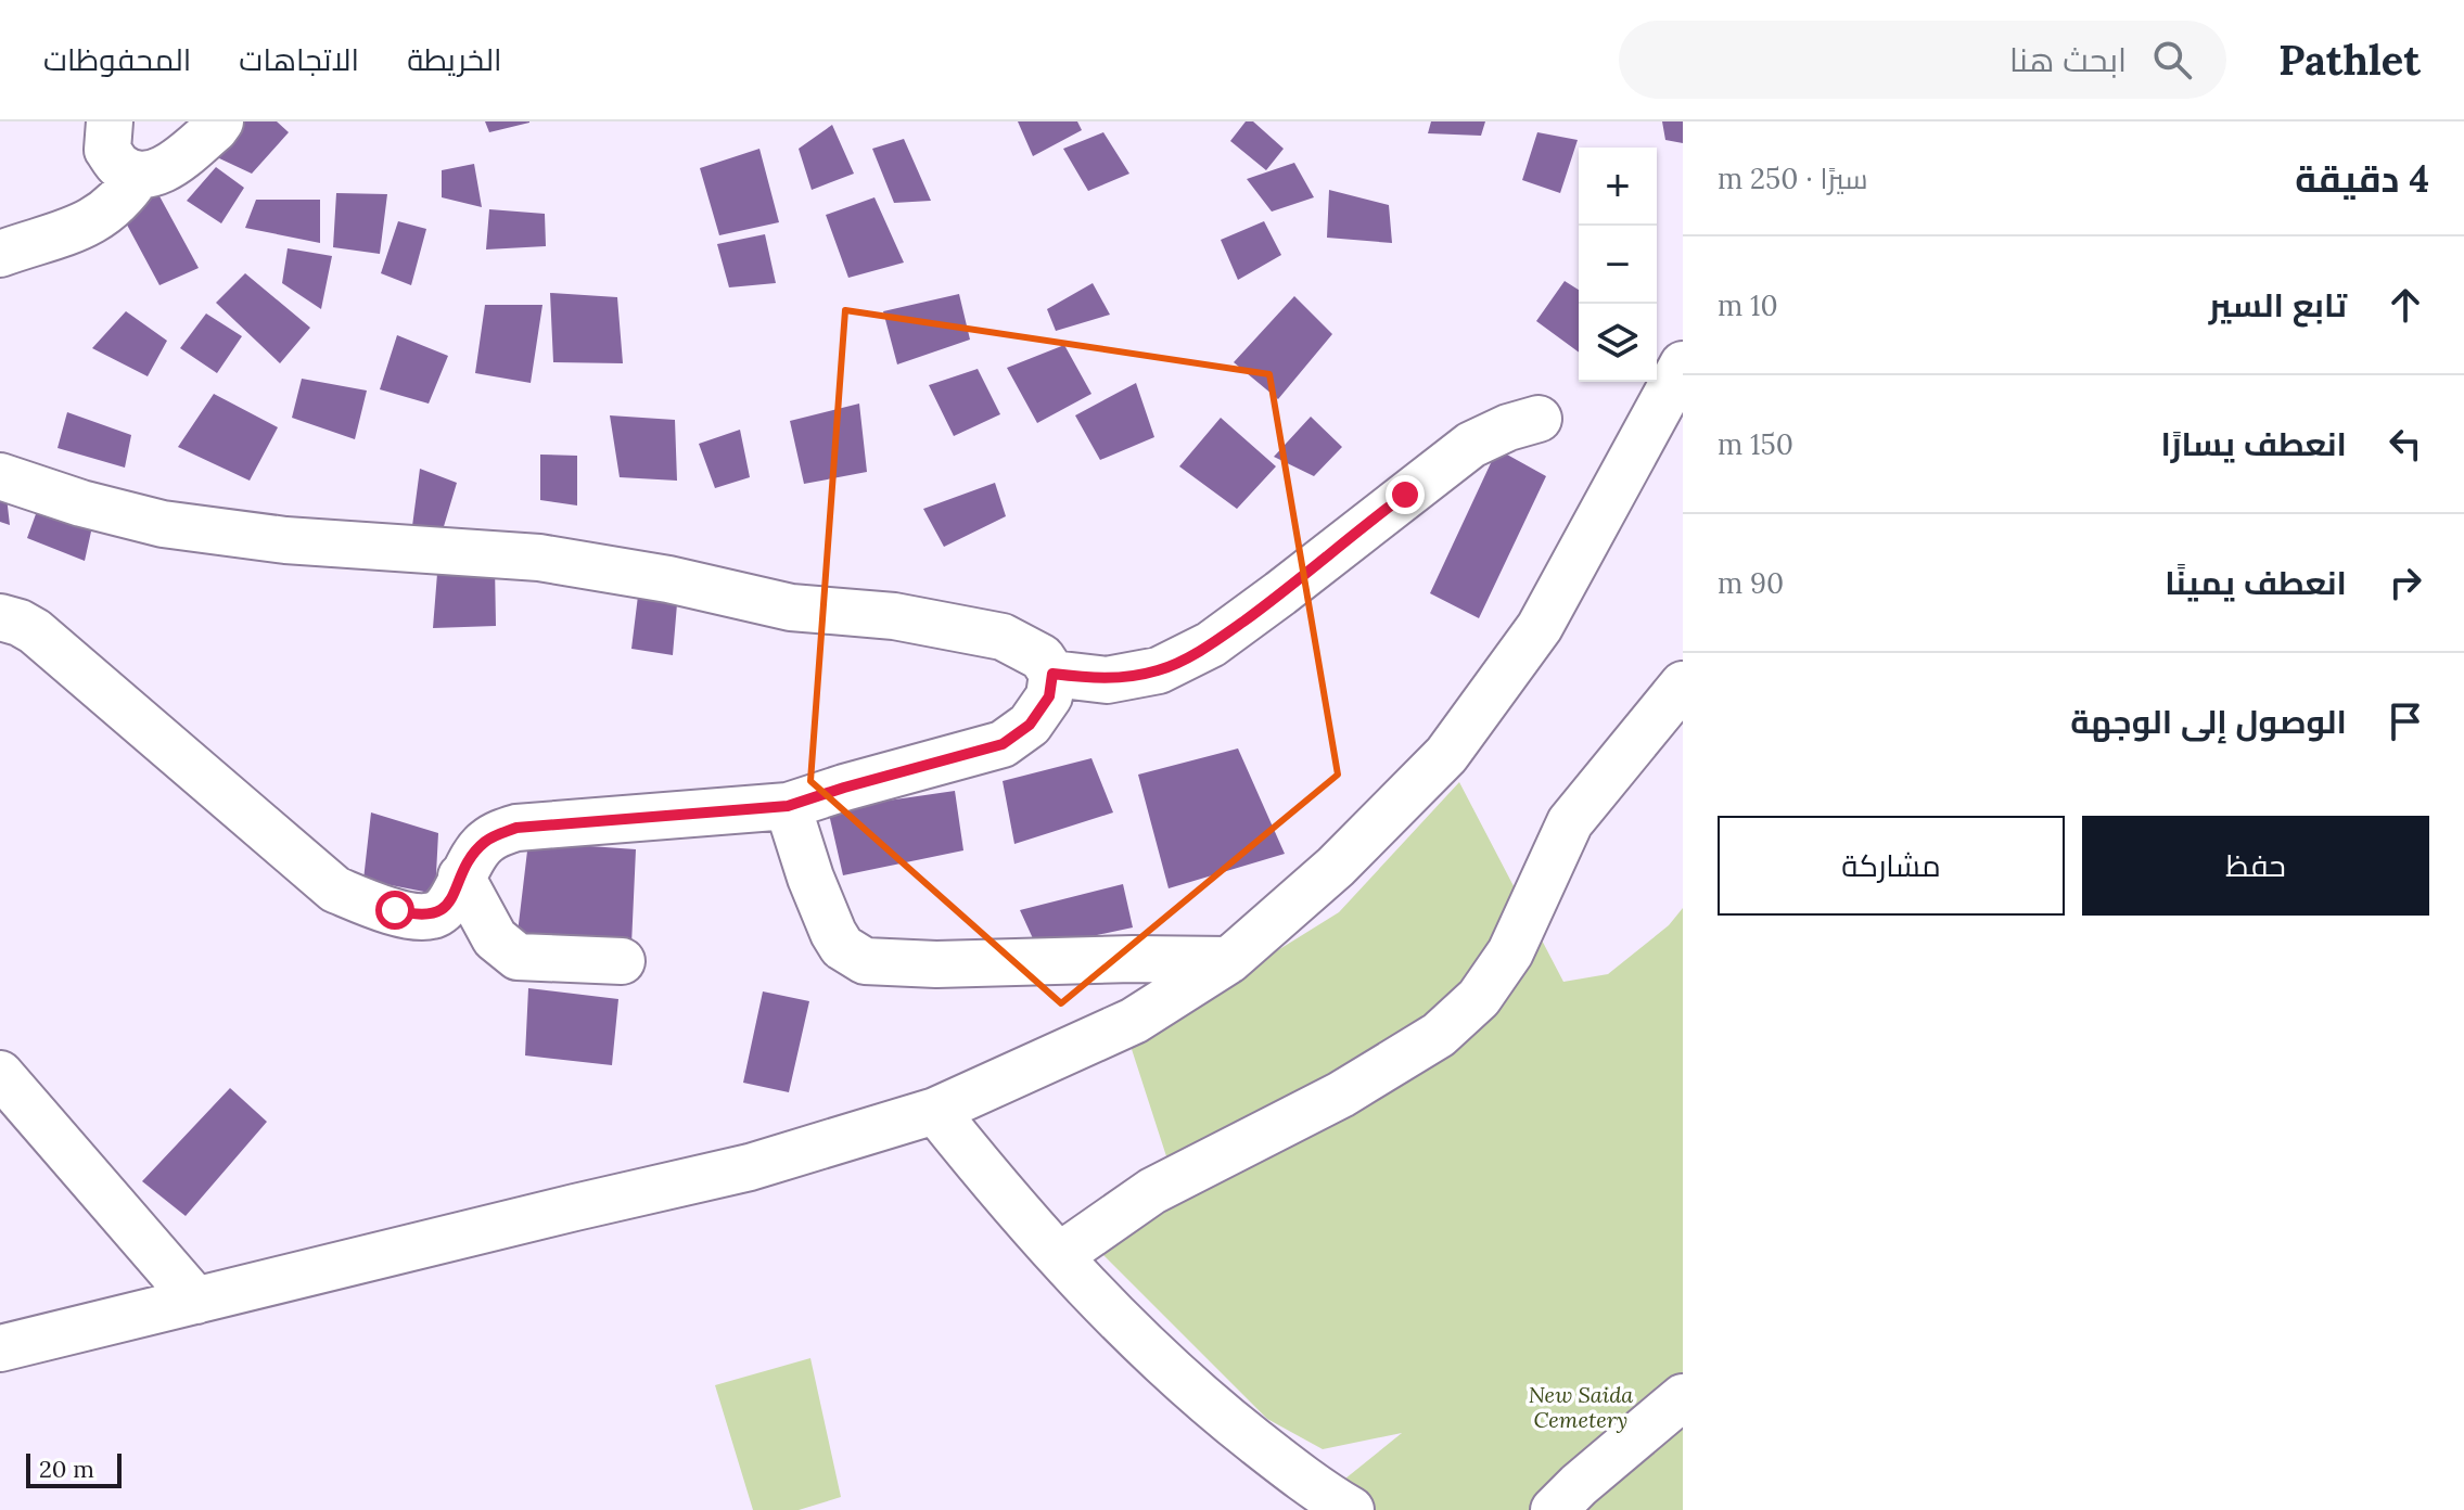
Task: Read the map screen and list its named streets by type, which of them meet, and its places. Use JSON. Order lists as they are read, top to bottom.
{
  "parks": ["New Saida Cemetery"],
  "scale_bar": "20 m",
  "page": {
    "header": "Pathlet",
    "search": "ابحث هنا",
    "nav": ["الخريطة", "الاتجاهات", "المحفوظات"],
    "heading": ["4 دقيقة", "سيرًا · 250 m"],
    "map_buttons": ["+", "−"],
    "list": [
      ["تابع السير", "10 m"],
      ["انعطف يسارًا", "150 m"],
      ["انعطف يمينًا", "90 m"],
      "الوصول إلى الوجهة"
    ],
    "buttons": ["حفظ", "مشاركة"],
    "scale": "20 m"
  }
}
